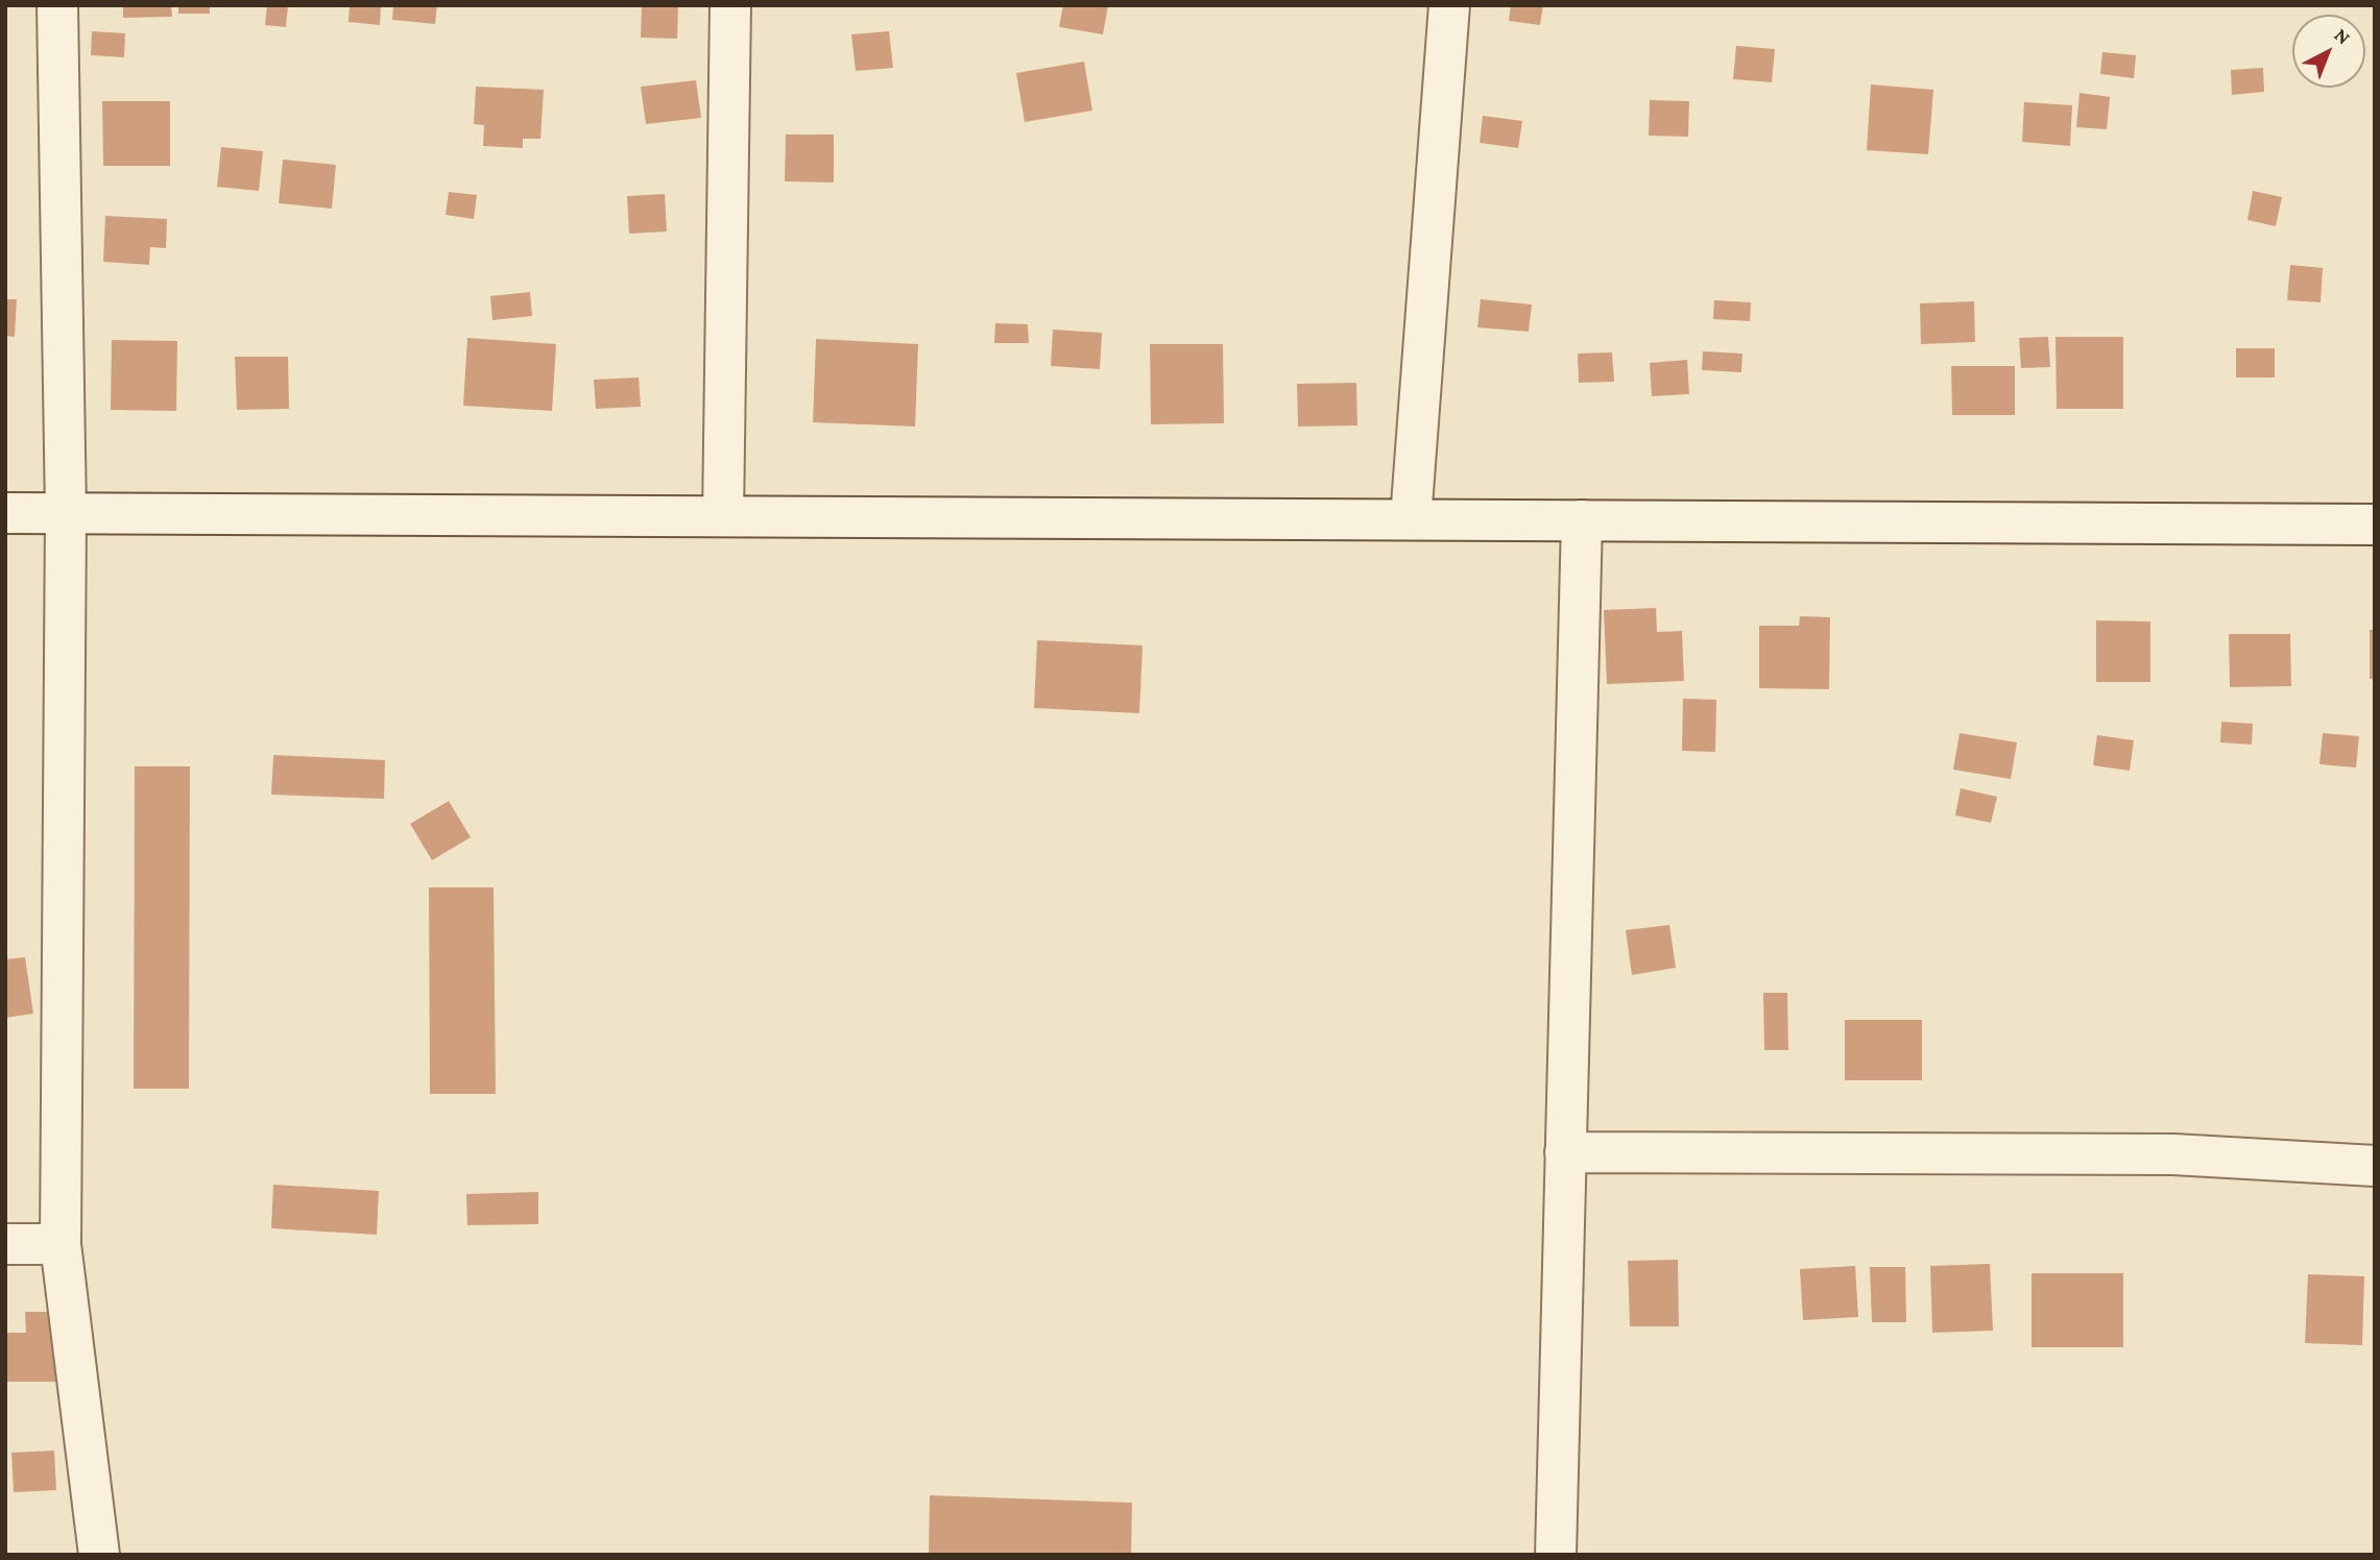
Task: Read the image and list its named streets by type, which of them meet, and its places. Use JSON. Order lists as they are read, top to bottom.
{
  "north": "top right"
}
